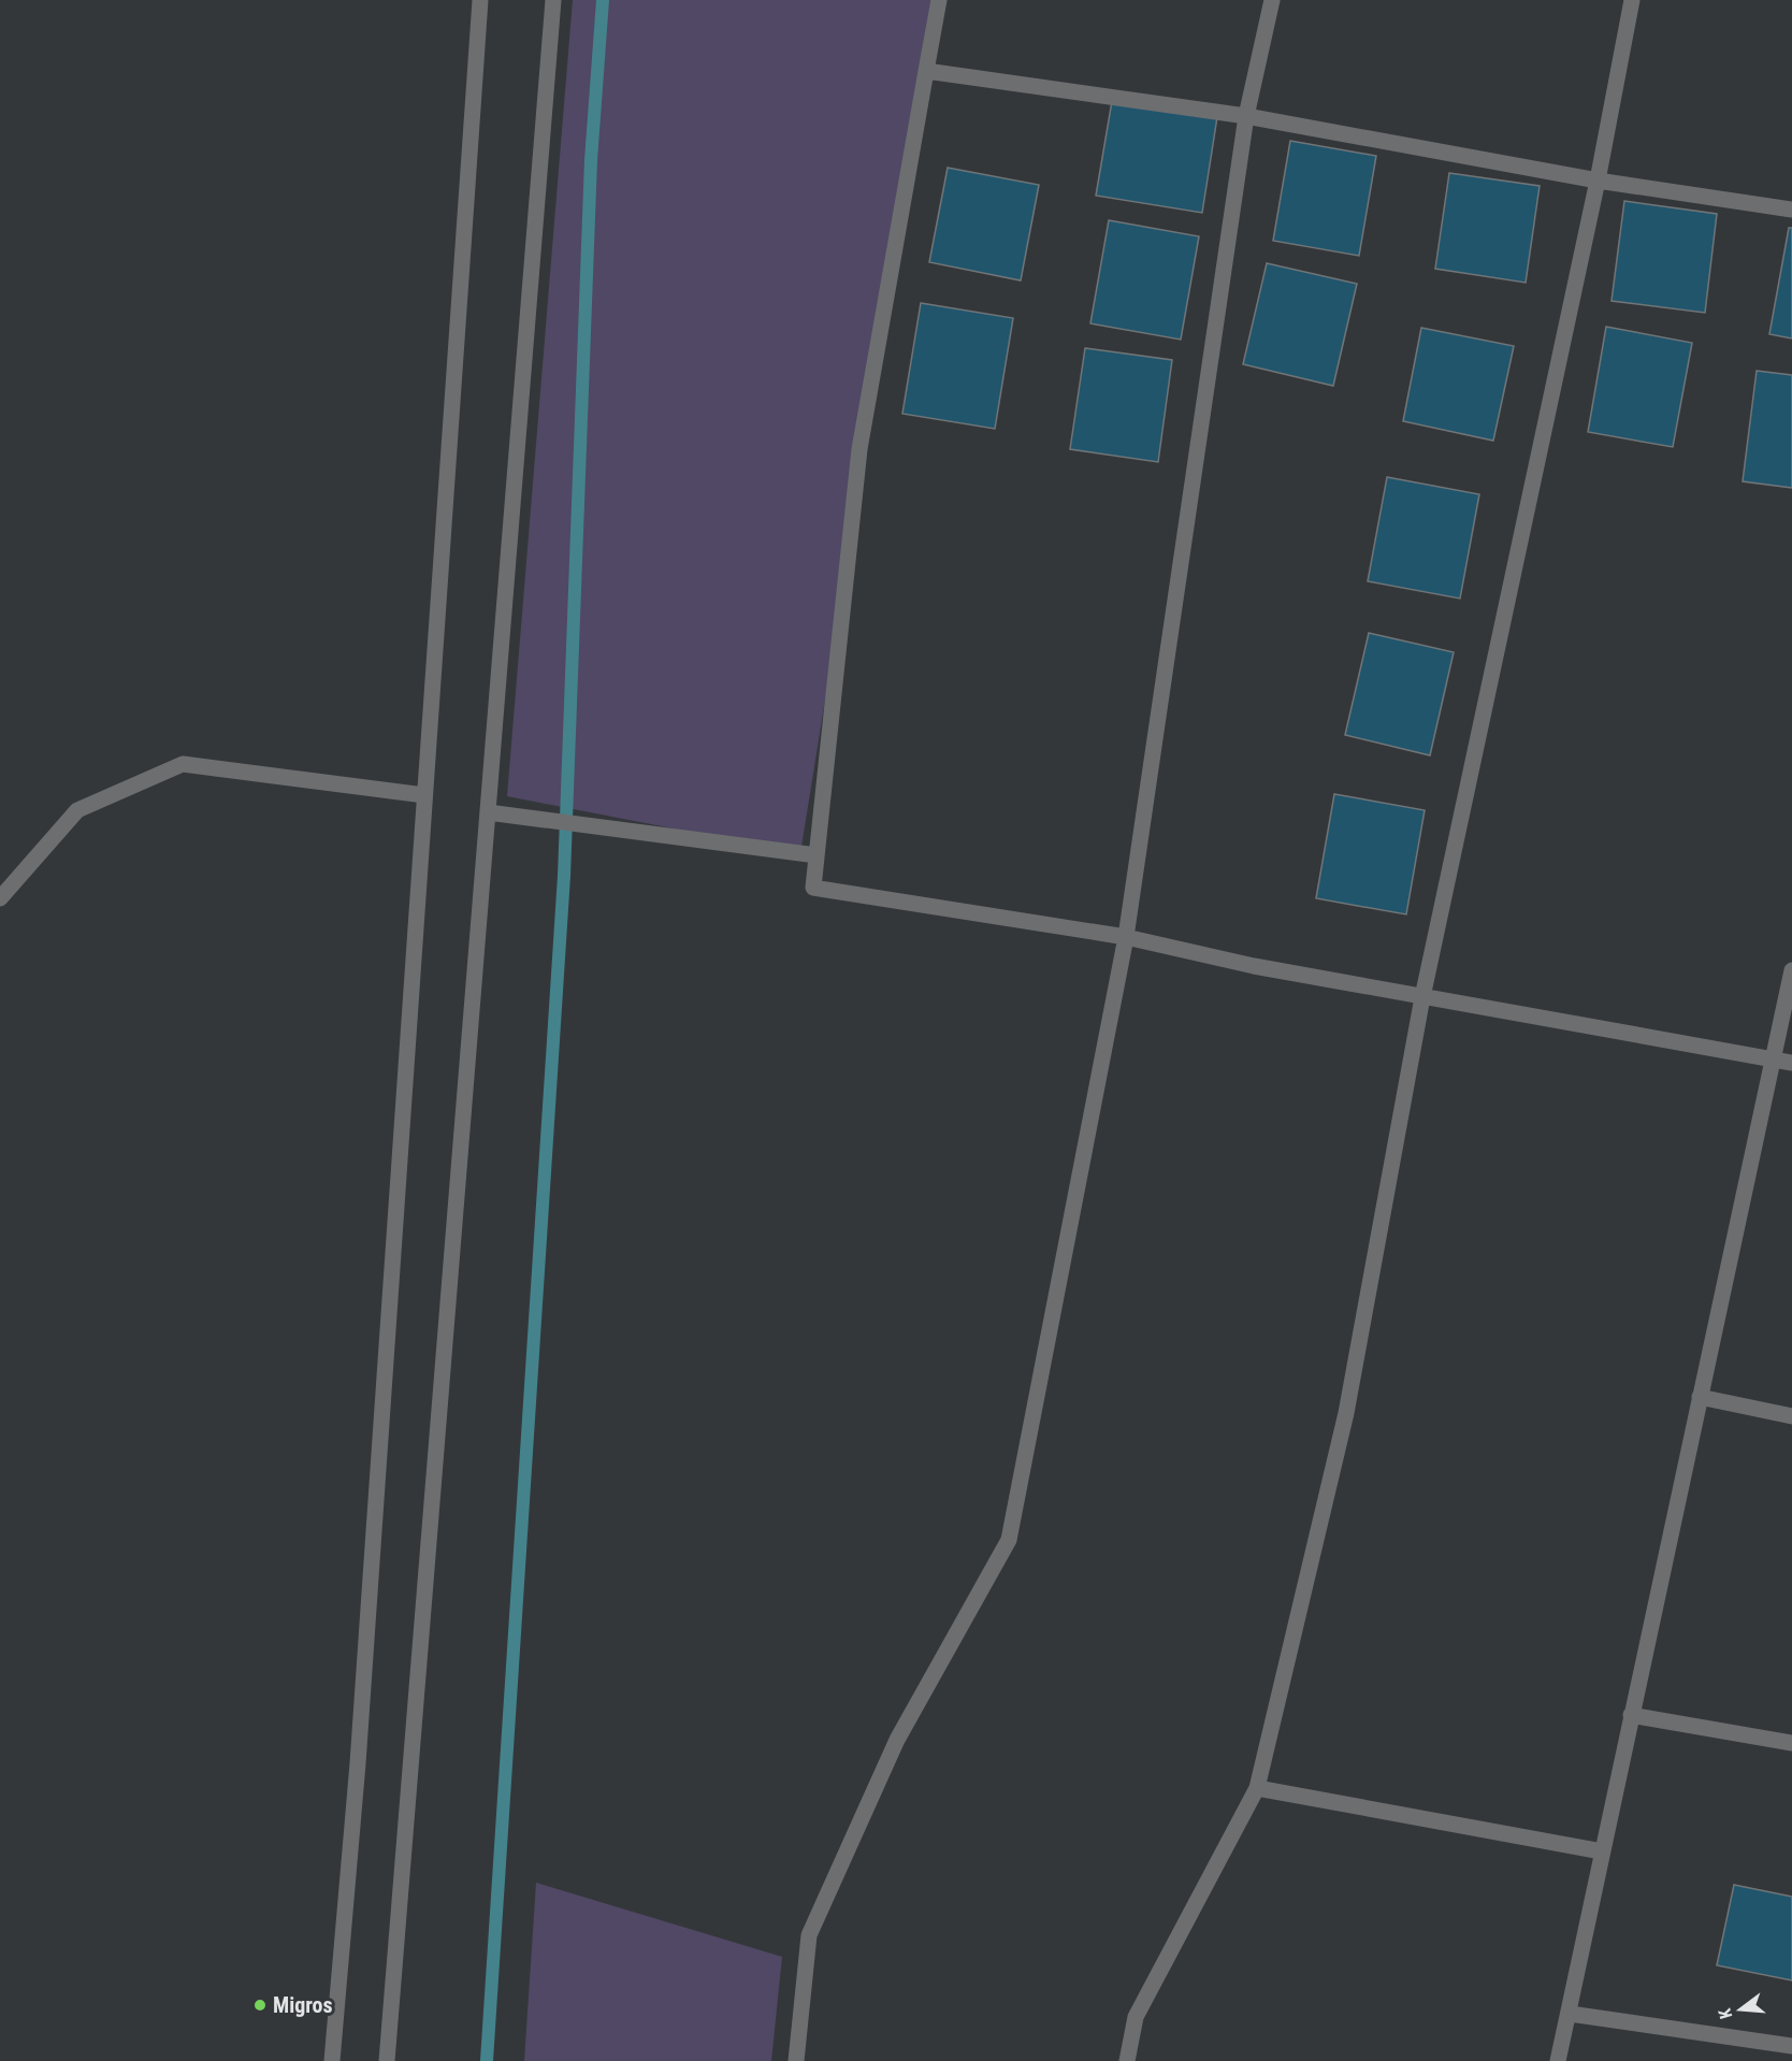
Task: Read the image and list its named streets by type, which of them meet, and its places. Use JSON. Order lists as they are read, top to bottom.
{
  "places": ["Migros"],
  "north": "left"
}
